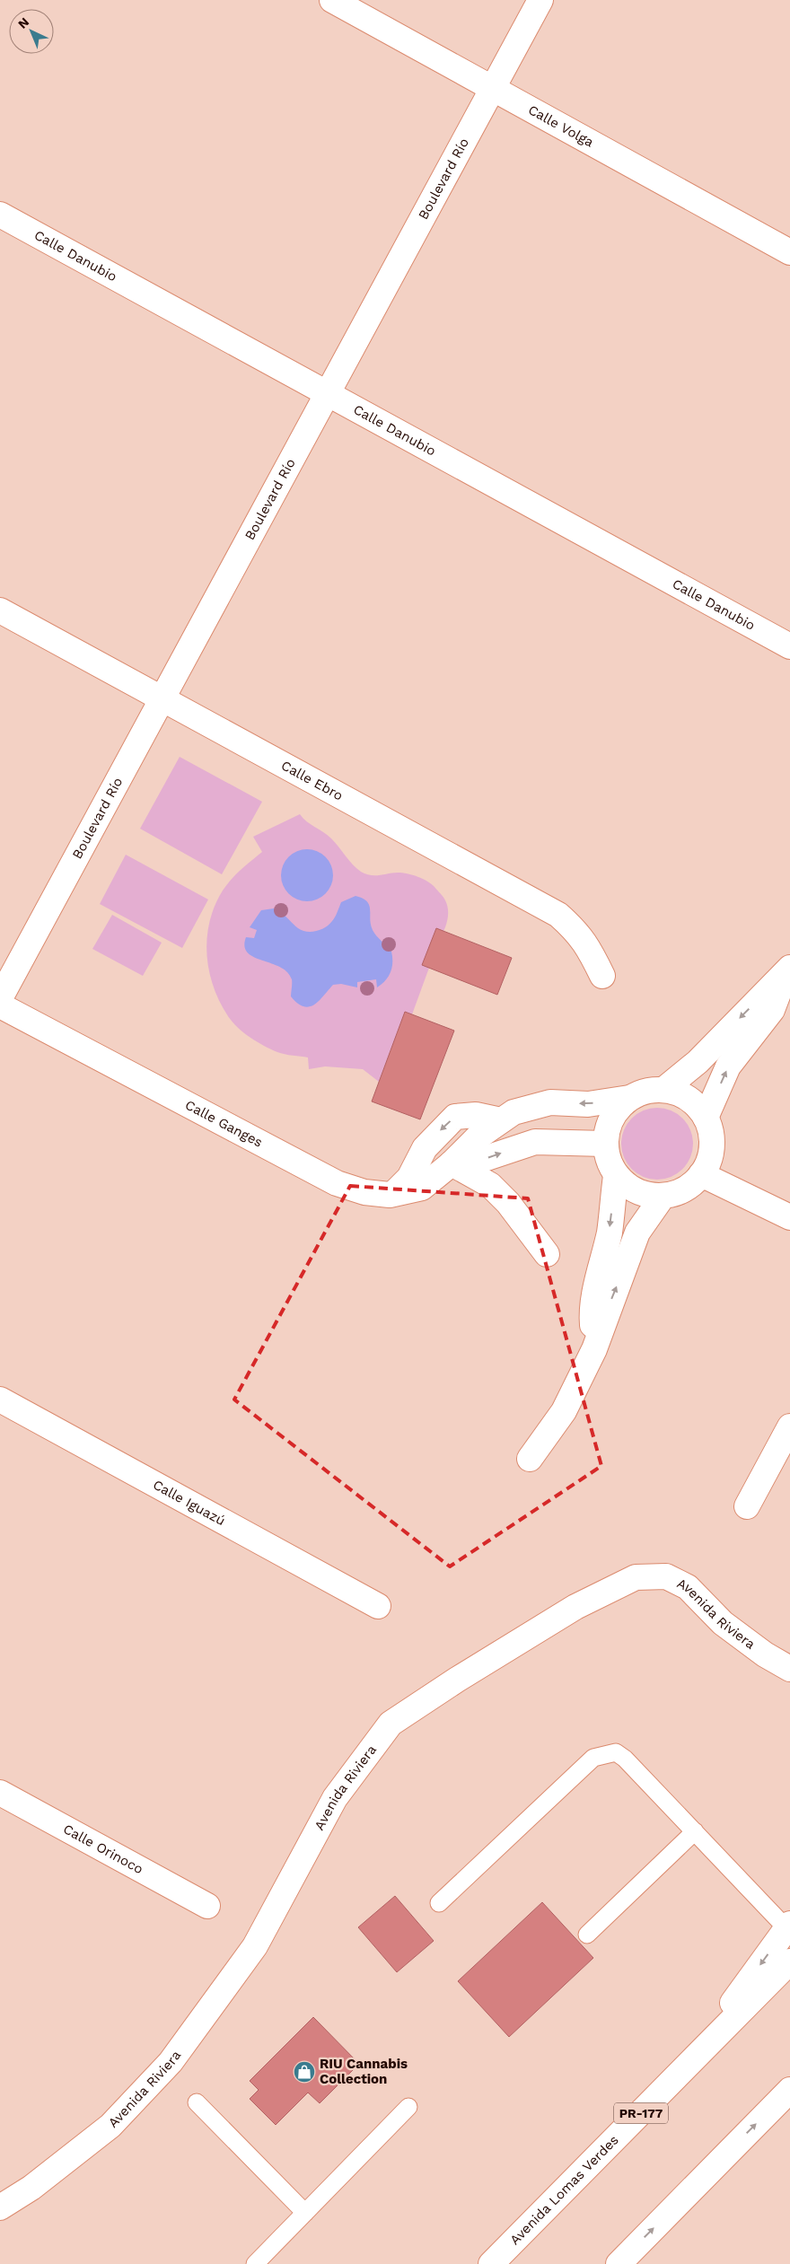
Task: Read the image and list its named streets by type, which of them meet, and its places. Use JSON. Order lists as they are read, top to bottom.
{
  "streets": {
    "main road": [
      "Calle Volga",
      "Boulevard Río",
      "Calle Danubio",
      "Calle Ebro",
      "Calle Ganges",
      "Calle Iguazú",
      "Avenida Riviera",
      "Calle Orinoco",
      "PR-177",
      "Avenida Lomas Verdes"
    ]
  },
  "crossings": [
    ["Calle Volga", "Boulevard Río"],
    ["Boulevard Río", "Calle Danubio"],
    ["Boulevard Río", "Calle Ebro"]
  ],
  "places": {
    "shop": ["RIU Cannabis Collection"]
  },
  "north": "top left"
}
